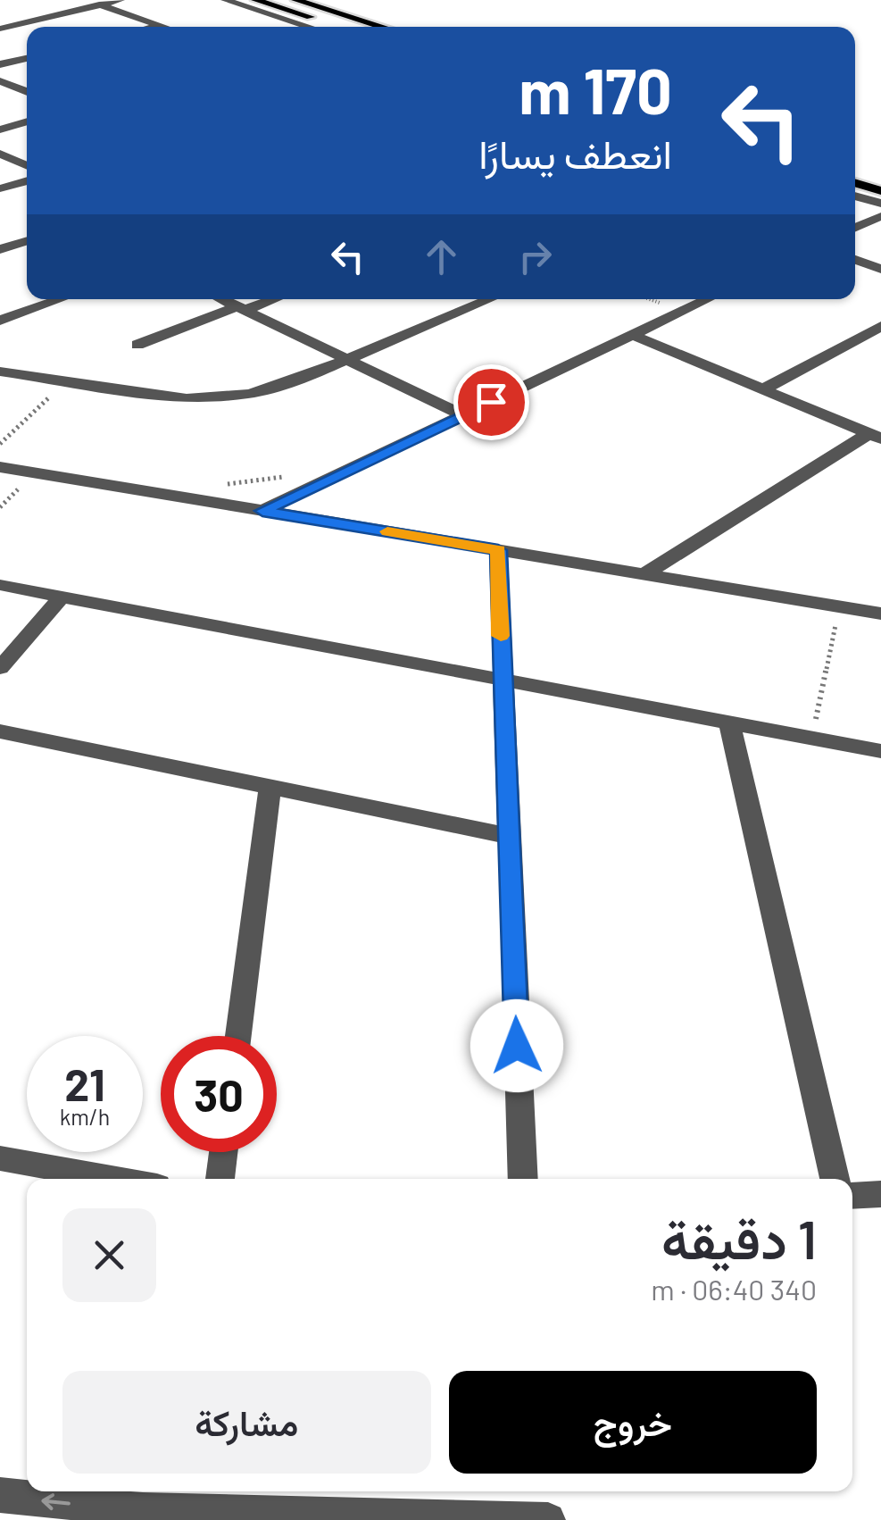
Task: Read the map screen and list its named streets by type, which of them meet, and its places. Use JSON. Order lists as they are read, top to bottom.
{
  "page": {
    "turn": ["170 m", "انعطف يسارًا"],
    "speed": "21 km/h",
    "limit": "30",
    "heading": ["1 دقيقة", "340 m · 06:40"],
    "buttons": ["خروج", "مشاركة"]
  }
}
